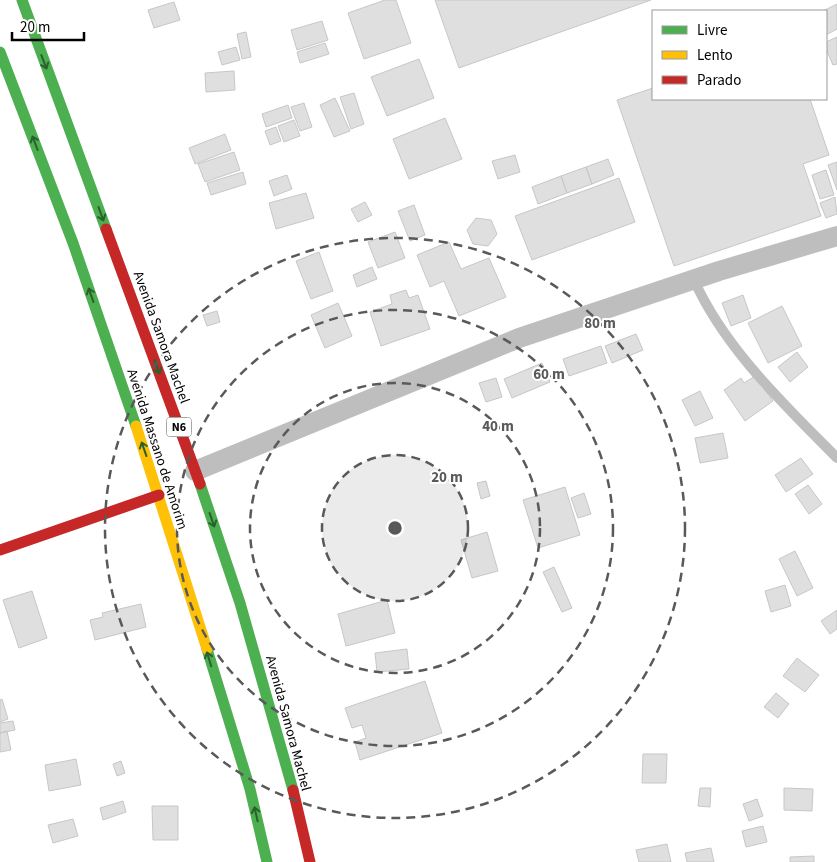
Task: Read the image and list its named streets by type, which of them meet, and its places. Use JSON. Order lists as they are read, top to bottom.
{
  "streets": {
    "main road": ["Avenida Samora Machel", "N6", "Avenida Massano de Amorim"]
  },
  "one_way": ["Avenida Samora Machel", "Avenida Massano de Amorim"],
  "legend": ["Livre", "Lento", "Parado"],
  "scale_bar": "20 m",
  "rings": [
    "80 m",
    "60 m",
    "40 m",
    "20 m"
  ]
}
